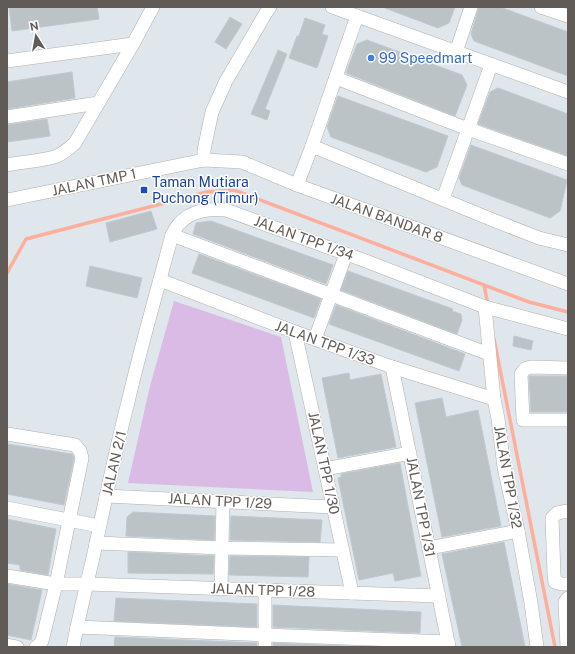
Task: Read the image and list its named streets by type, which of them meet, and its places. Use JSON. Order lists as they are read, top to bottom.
{
  "streets": {
    "street": [
      "JALAN TMP 1",
      "JALAN BANDAR 8",
      "JALAN TPP 1/34",
      "JALAN TPP 1/33",
      "JALAN 2/1",
      "JALAN TPP 1/30",
      "JALAN TPP 1/32",
      "JALAN TPP 1/29",
      "JALAN TPP 1/31",
      "JALAN TPP 1/28"
    ]
  },
  "crossings": [
    ["JALAN TMP 1", "JALAN BANDAR 8"],
    ["JALAN TPP 1/34", "JALAN TPP 1/33"],
    ["JALAN TPP 1/34", "JALAN 2/1"],
    ["JALAN TPP 1/34", "JALAN TPP 1/32"],
    ["JALAN TPP 1/33", "JALAN 2/1"],
    ["JALAN TPP 1/33", "JALAN TPP 1/30"],
    ["JALAN TPP 1/33", "JALAN TPP 1/32"],
    ["JALAN TPP 1/33", "JALAN TPP 1/31"],
    ["JALAN 2/1", "JALAN TPP 1/29"],
    ["JALAN 2/1", "JALAN TPP 1/28"],
    ["JALAN TPP 1/30", "JALAN TPP 1/29"],
    ["JALAN TPP 1/30", "JALAN TPP 1/28"],
    ["JALAN TPP 1/31", "JALAN TPP 1/28"]
  ],
  "places": {
    "other": ["99 Speedmart"],
    "transit": ["Taman Mutiara Puchong (Timur)"]
  },
  "north": "top"
}
